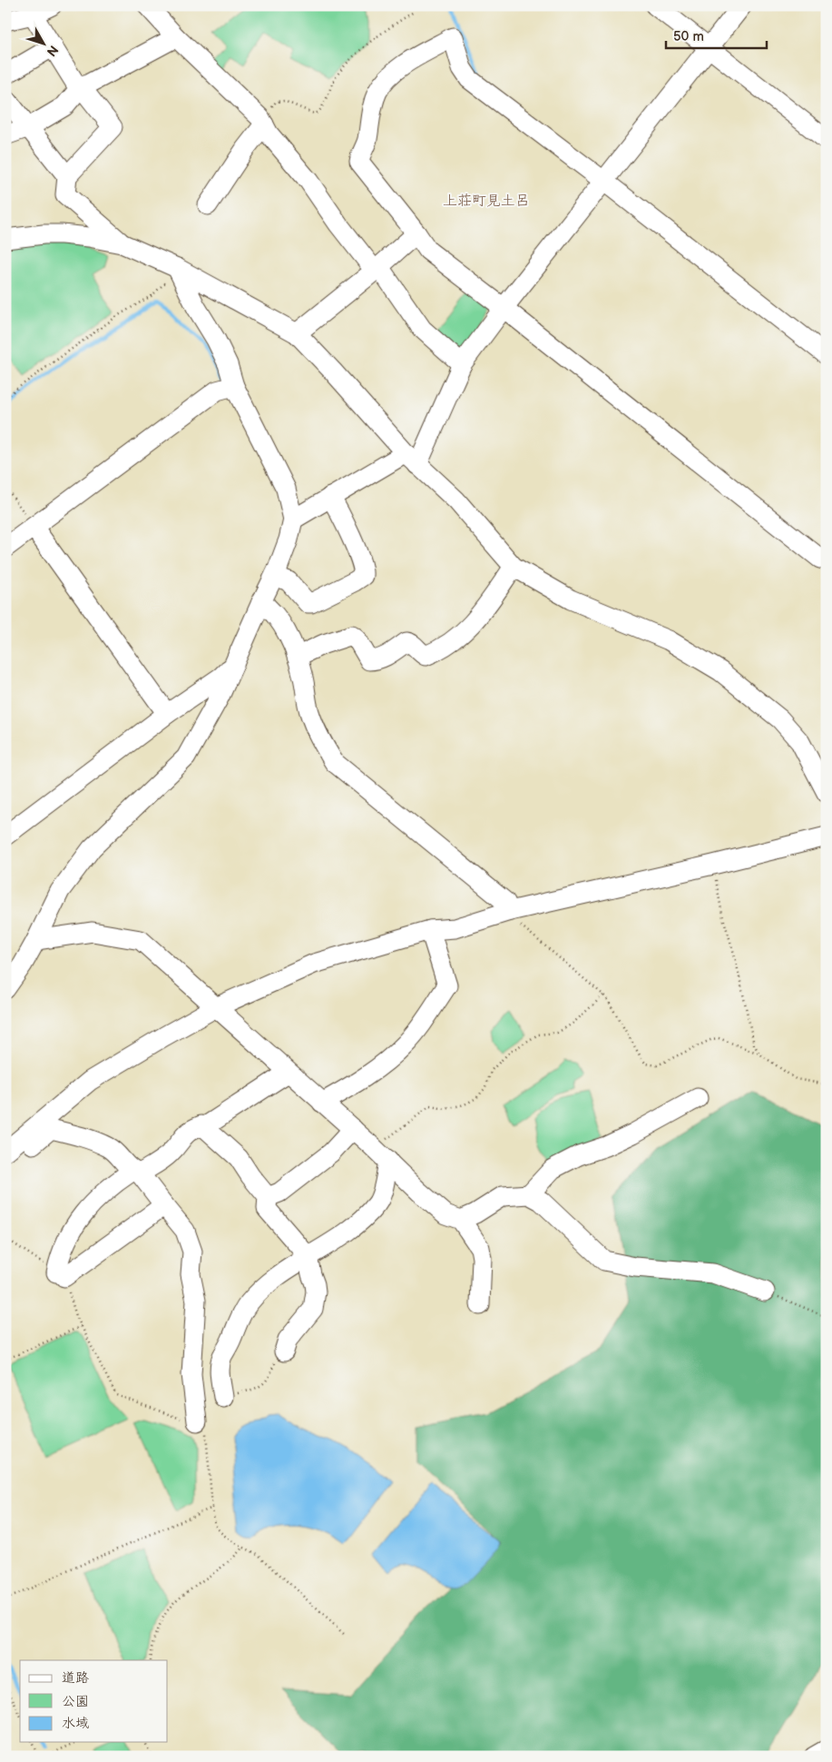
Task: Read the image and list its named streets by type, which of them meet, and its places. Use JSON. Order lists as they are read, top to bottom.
{
  "districts": ["上荘町見土呂"],
  "legend": ["道路", "公園", "水域"],
  "scale_bar": "50 m",
  "north": "bottom right"
}
